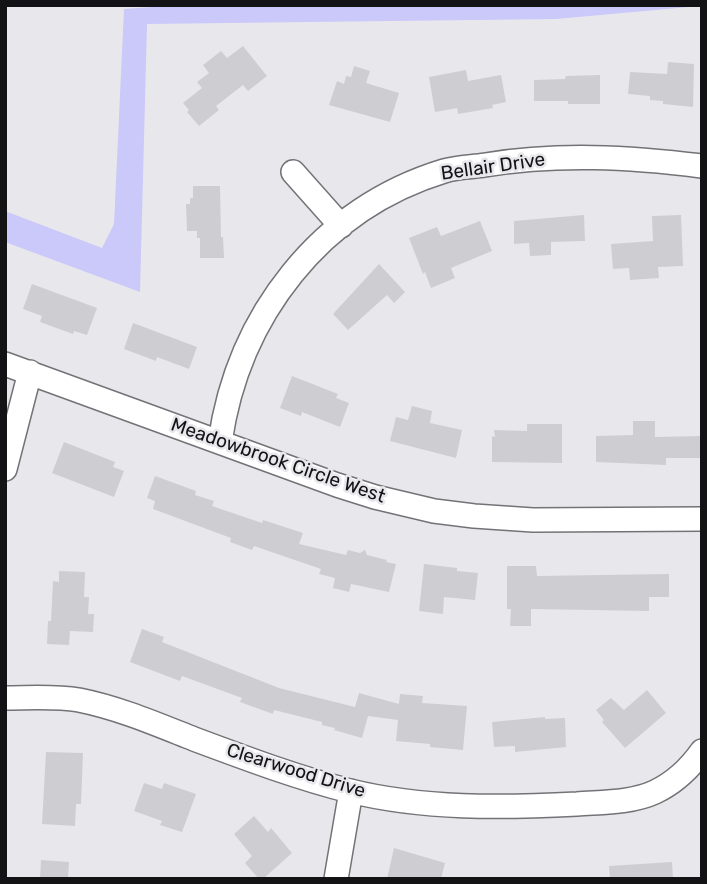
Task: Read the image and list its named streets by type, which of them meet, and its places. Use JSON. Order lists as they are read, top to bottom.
{
  "streets": {
    "street": ["Bellair Drive", "Meadowbrook Circle West", "Clearwood Drive"]
  },
  "crossings": [
    ["Bellair Drive", "Meadowbrook Circle West"]
  ]
}
